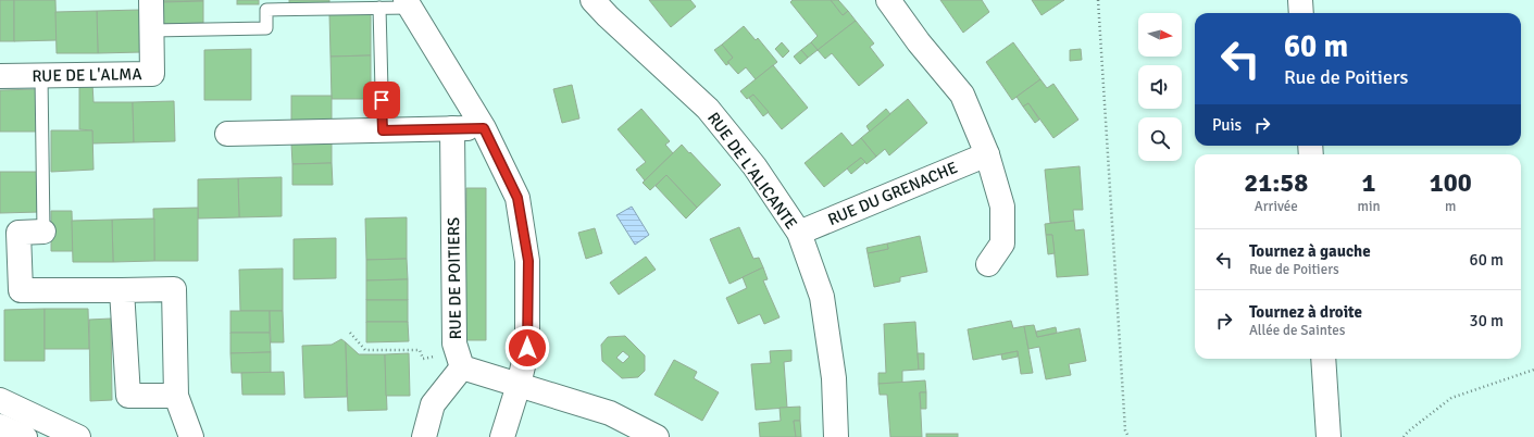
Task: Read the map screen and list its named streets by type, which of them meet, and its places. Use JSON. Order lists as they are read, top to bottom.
{
  "streets": {
    "street": [
      "RUE DE L'ALMA",
      "RUE DE L'ALICANTE",
      "RUE DU GRENACHE",
      "RUE DE POITIERS"
    ]
  },
  "crossings": [
    ["RUE DE L'ALICANTE", "RUE DU GRENACHE"]
  ],
  "north": "right",
  "page": {
    "turn": ["60 m", "Rue de Poitiers"],
    "then": "Puis",
    "eta": [
      "21:58",
      "Arrivée",
      "1",
      "min",
      "100",
      "m"
    ],
    "list": [
      {
        "name": "Tournez à gauche",
        "note": "Rue de Poitiers",
        "value": "60 m"
      },
      {
        "name": "Tournez à droite",
        "note": "Allée de Saintes",
        "value": "30 m"
      }
    ]
  }
}
